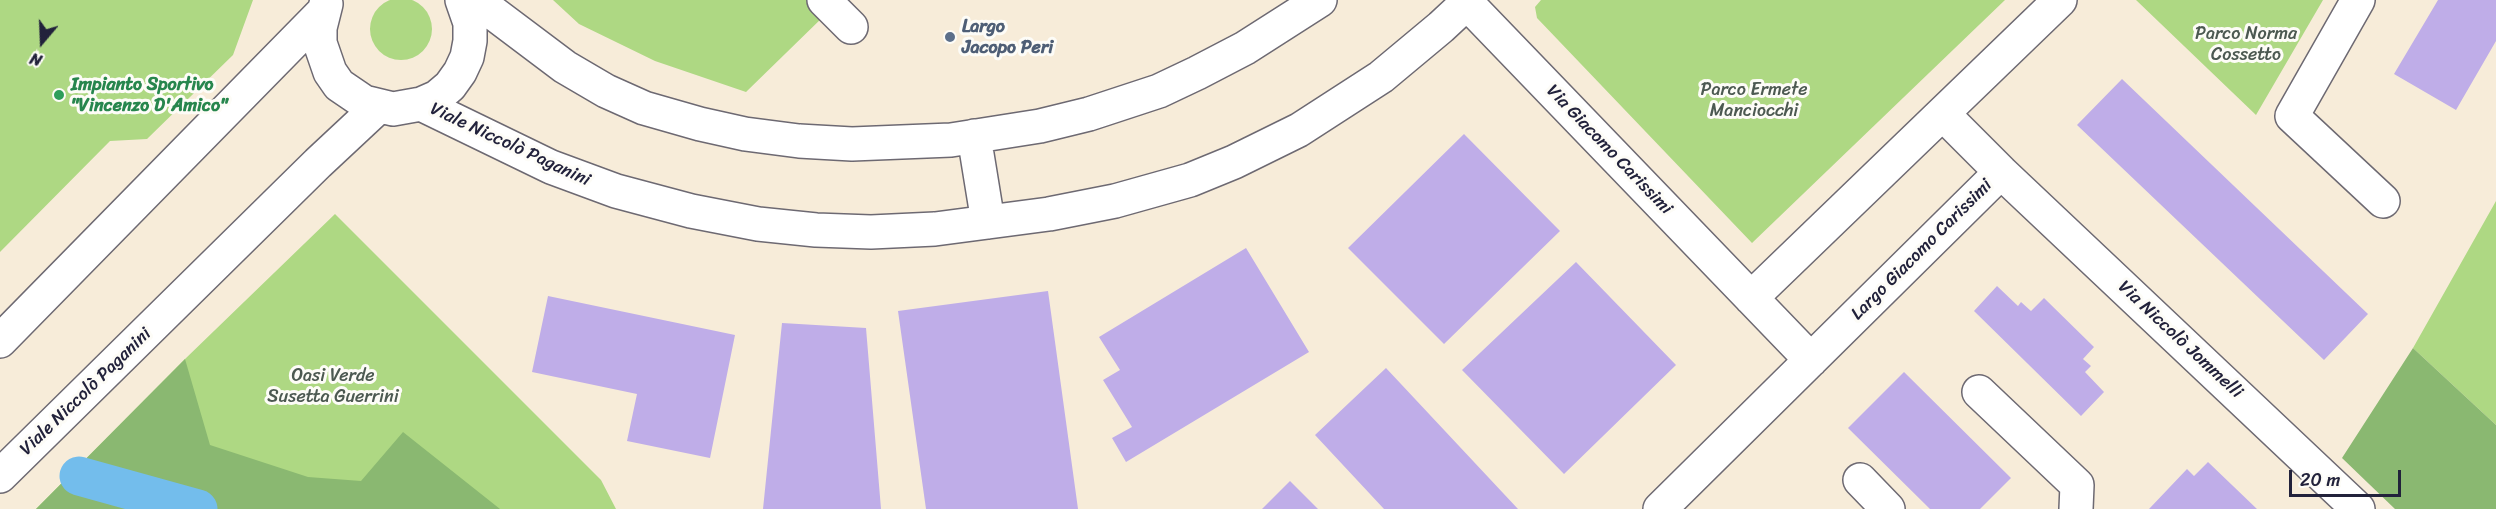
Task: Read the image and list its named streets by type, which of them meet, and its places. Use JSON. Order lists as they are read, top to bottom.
{
  "streets": {
    "street": [
      "Viale Niccolò Paganini",
      "Via Giacomo Carissimi",
      "Largo Giacomo Carissimi",
      "Via Niccolò Jommelli"
    ]
  },
  "crossings": [
    ["Viale Niccolò Paganini", "Via Giacomo Carissimi"],
    ["Largo Giacomo Carissimi", "Via Niccolò Jommelli"]
  ],
  "parks": ["Parco Norma Cossetto", "Parco Ermete Manciocchi", "Oasi Verde Susetta Guerrini"],
  "places": ["Largo Jacopo Peri", "Impianto Sportivo \"Vincenzo D'Amico\""],
  "scale_bar": "20 m",
  "north": "bottom"
}
